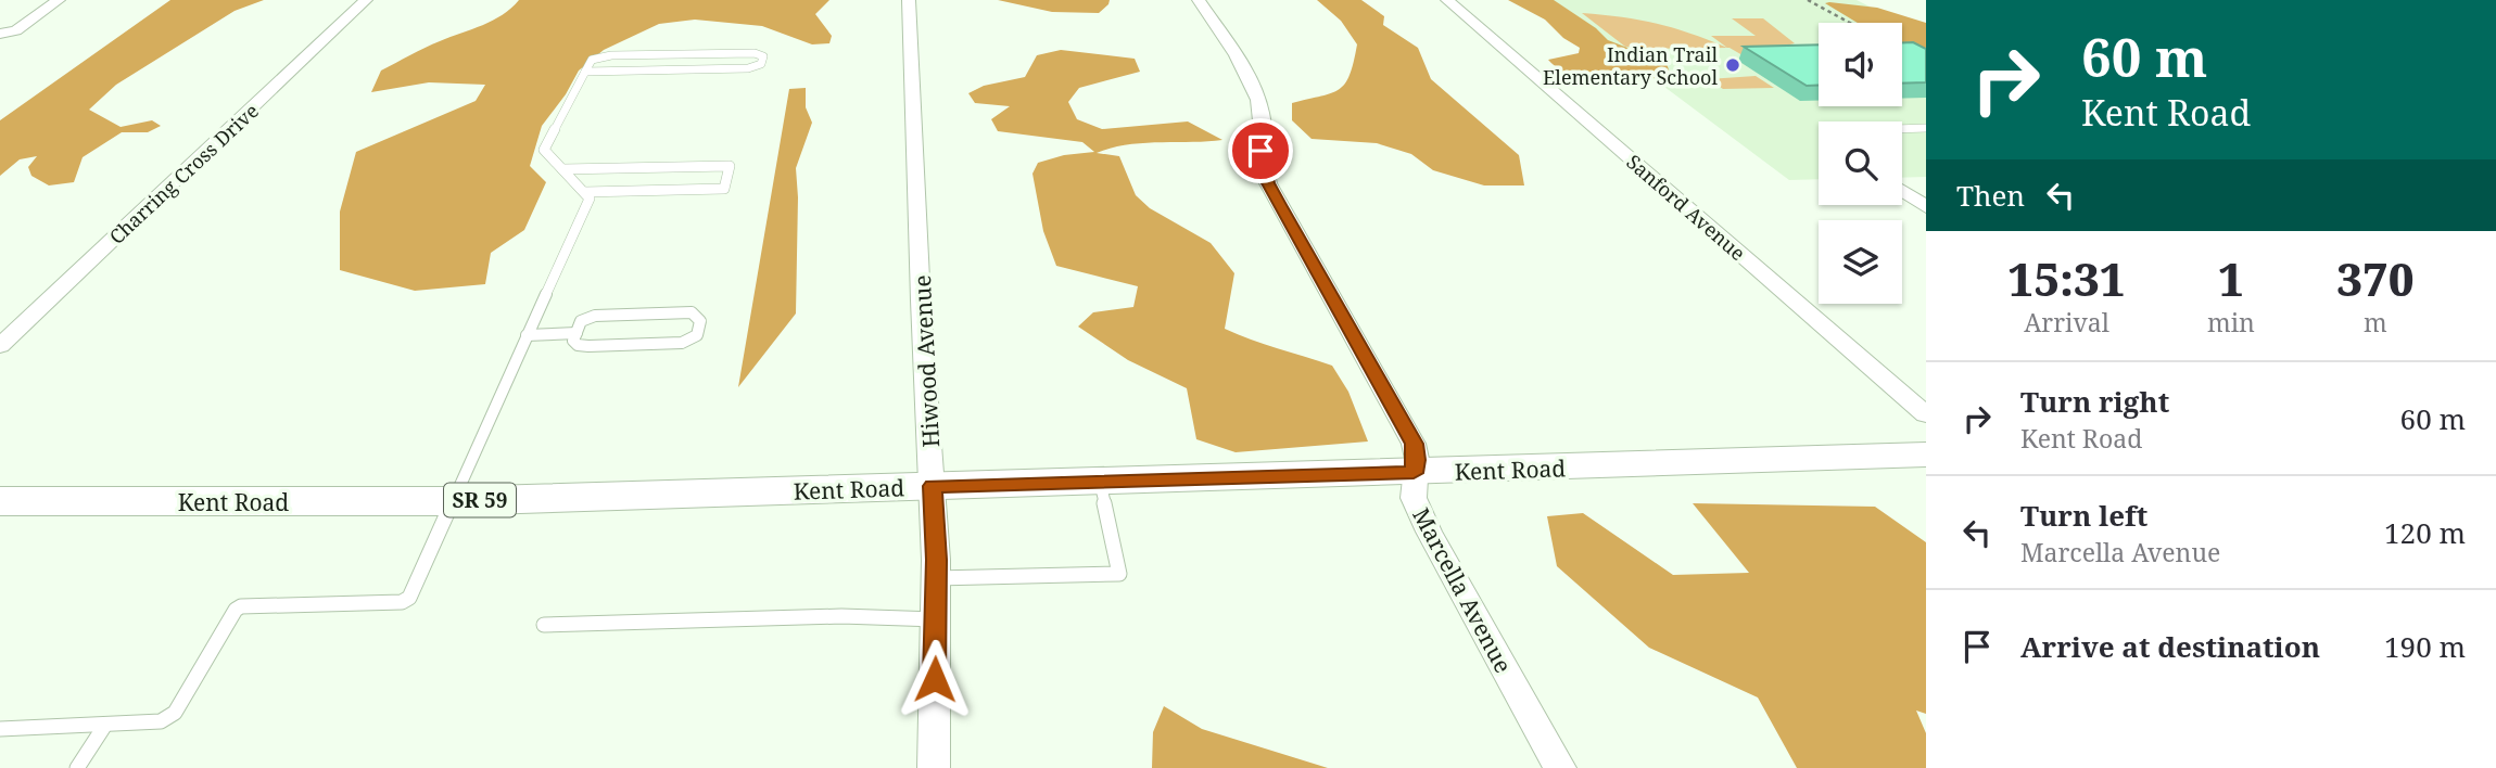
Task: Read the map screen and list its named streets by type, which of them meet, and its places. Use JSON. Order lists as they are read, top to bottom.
{
  "streets": {
    "main road": ["Kent Road", "SR 59"],
    "street": [
      "Charring Cross Drive",
      "Sanford Avenue",
      "Hiwood Avenue",
      "Marcella Avenue"
    ]
  },
  "crossings": [
    ["Hiwood Avenue", "Kent Road"],
    ["Kent Road", "Marcella Avenue"]
  ],
  "places": ["Indian Trail Elementary School"],
  "page": {
    "turn": ["60 m", "Kent Road"],
    "then": "Then",
    "eta": [
      "15:31",
      "Arrival",
      "1",
      "min",
      "370",
      "m"
    ],
    "list": [
      {
        "name": "Turn right",
        "note": "Kent Road",
        "value": "60 m"
      },
      {
        "name": "Turn left",
        "note": "Marcella Avenue",
        "value": "120 m"
      },
      {
        "name": "Arrive at destination",
        "value": "190 m"
      }
    ]
  }
}
